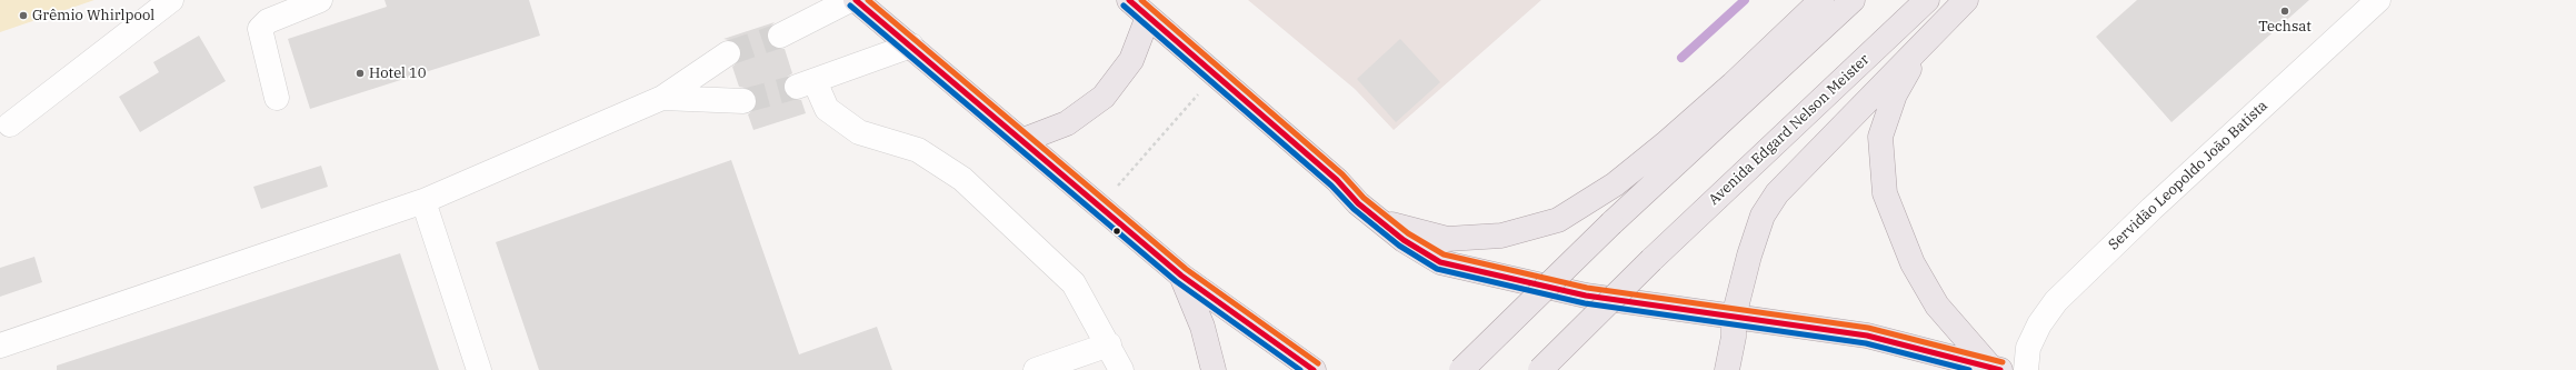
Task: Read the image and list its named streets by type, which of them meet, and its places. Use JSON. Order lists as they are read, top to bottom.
{
  "streets": {
    "main road": ["Avenida Edgard Nelson Meister"],
    "street": ["Servidão Leopoldo João Batista"]
  },
  "places": ["Techsat", "Grêmio Whirlpool", "Hotel 10"]
}
